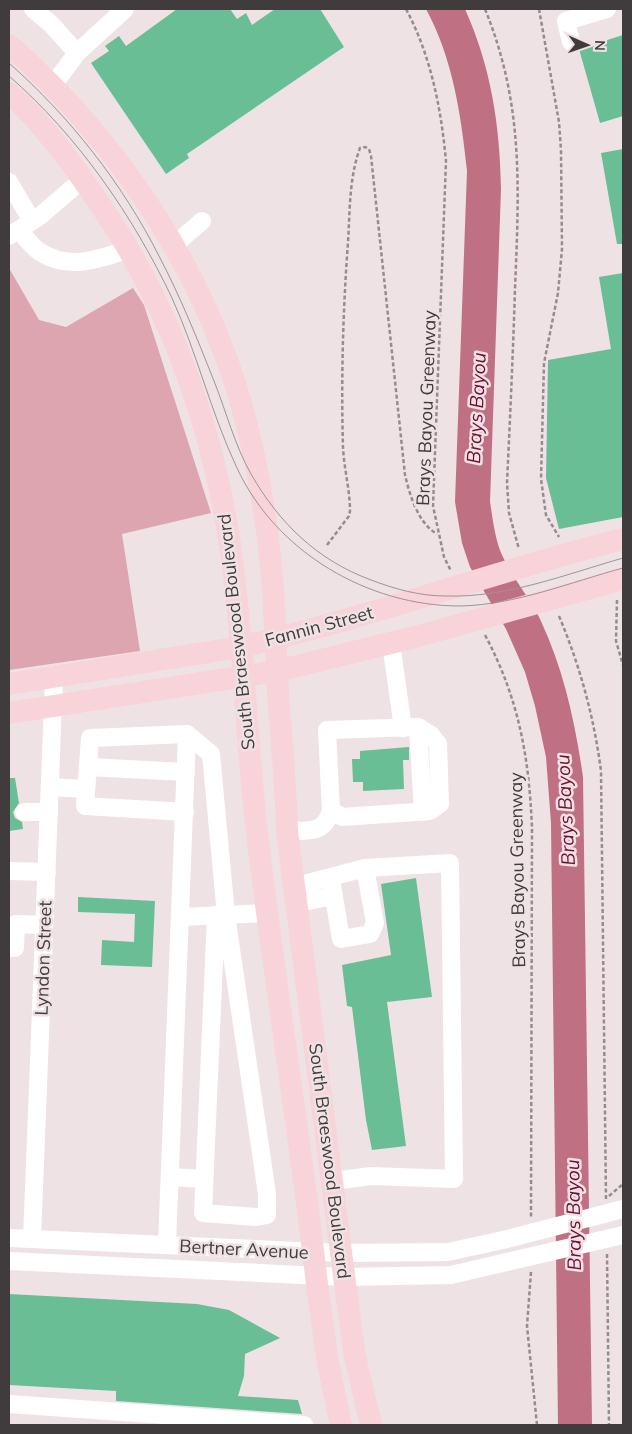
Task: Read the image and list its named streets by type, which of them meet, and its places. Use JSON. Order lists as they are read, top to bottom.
{
  "streets": {
    "main road": ["Fannin Street", "South Braeswood Boulevard"],
    "street": ["Lyndon Street", "Bertner Avenue"],
    "path": ["Brays Bayou Greenway"]
  },
  "crossings": [
    ["Fannin Street", "South Braeswood Boulevard"],
    ["Fannin Street", "Lyndon Street"],
    ["South Braeswood Boulevard", "Bertner Avenue"],
    ["Lyndon Street", "Bertner Avenue"]
  ],
  "water": ["Brays Bayou"],
  "north": "right"
}
